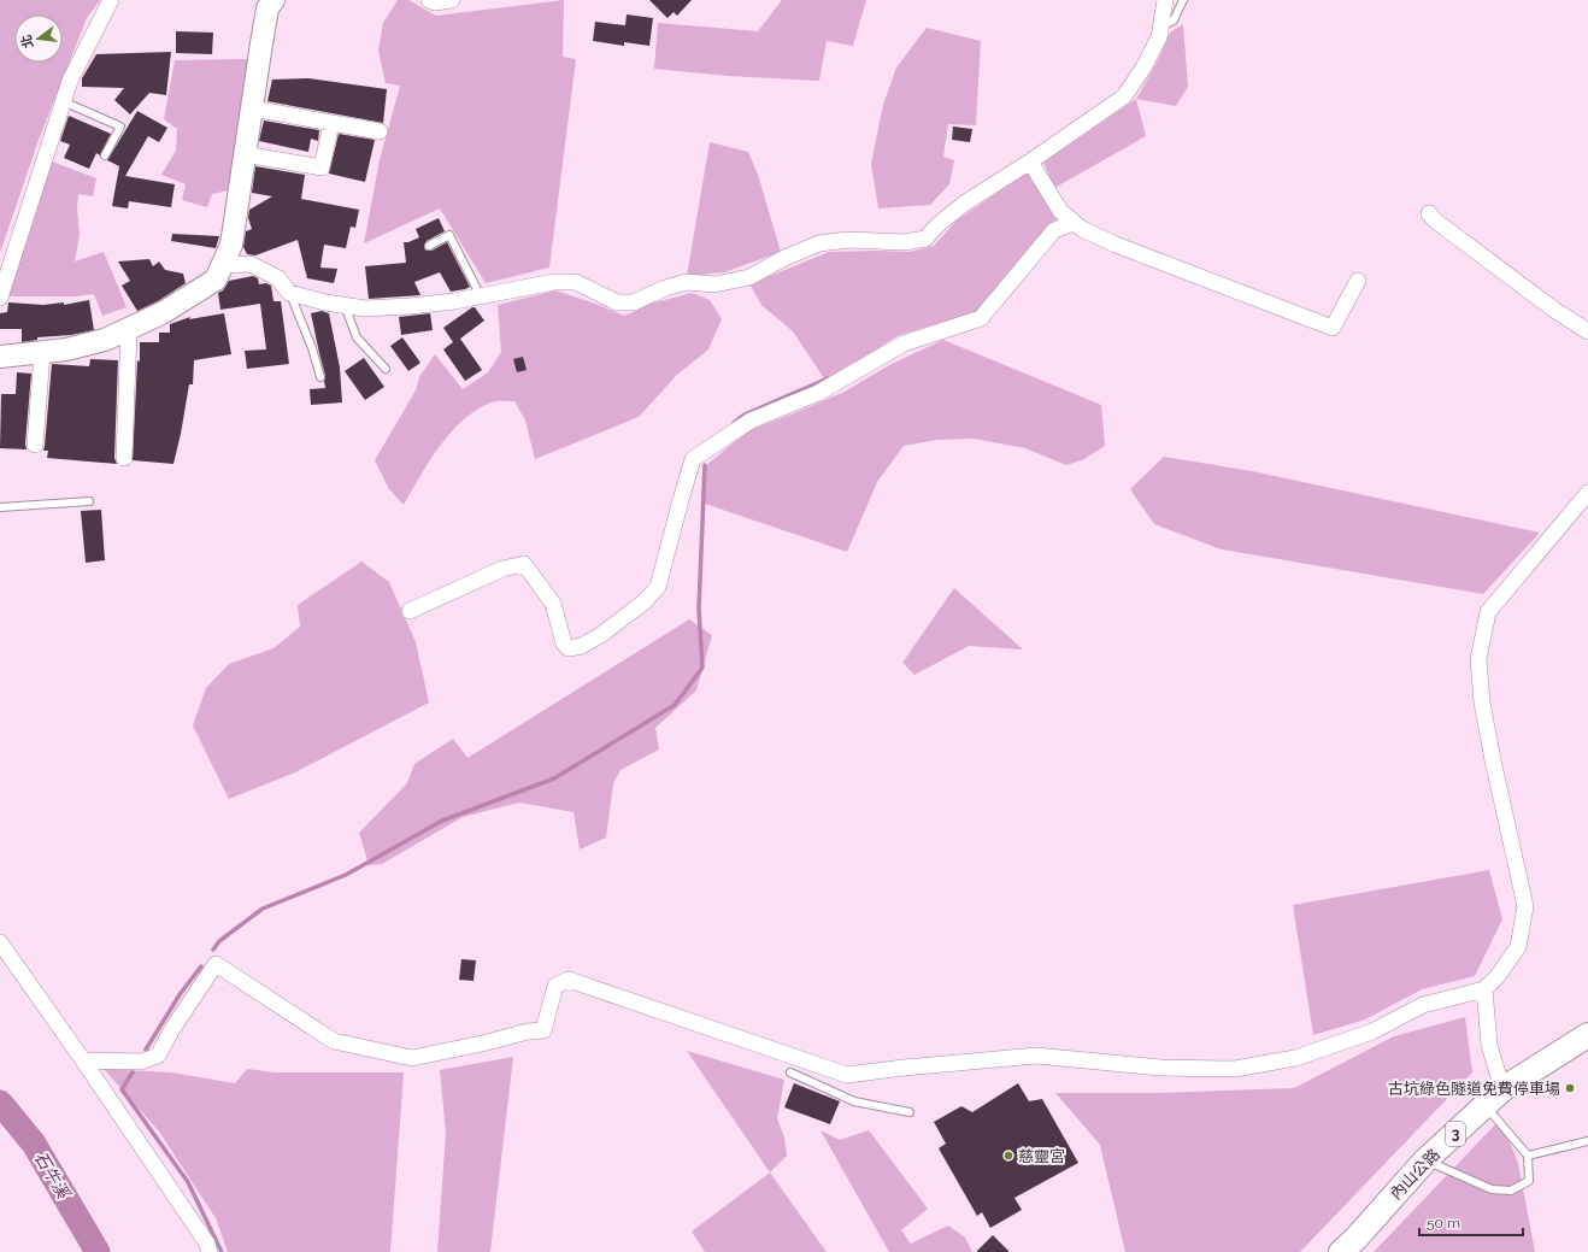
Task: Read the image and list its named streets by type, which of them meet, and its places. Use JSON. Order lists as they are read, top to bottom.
{
  "streets": {
    "main road": ["3", "內山公路"]
  },
  "water": ["石牛溪"],
  "places": ["古坑綠色隧道免費停車場", "慈靈宮"],
  "scale_bar": "50 m",
  "north": "left"
}
